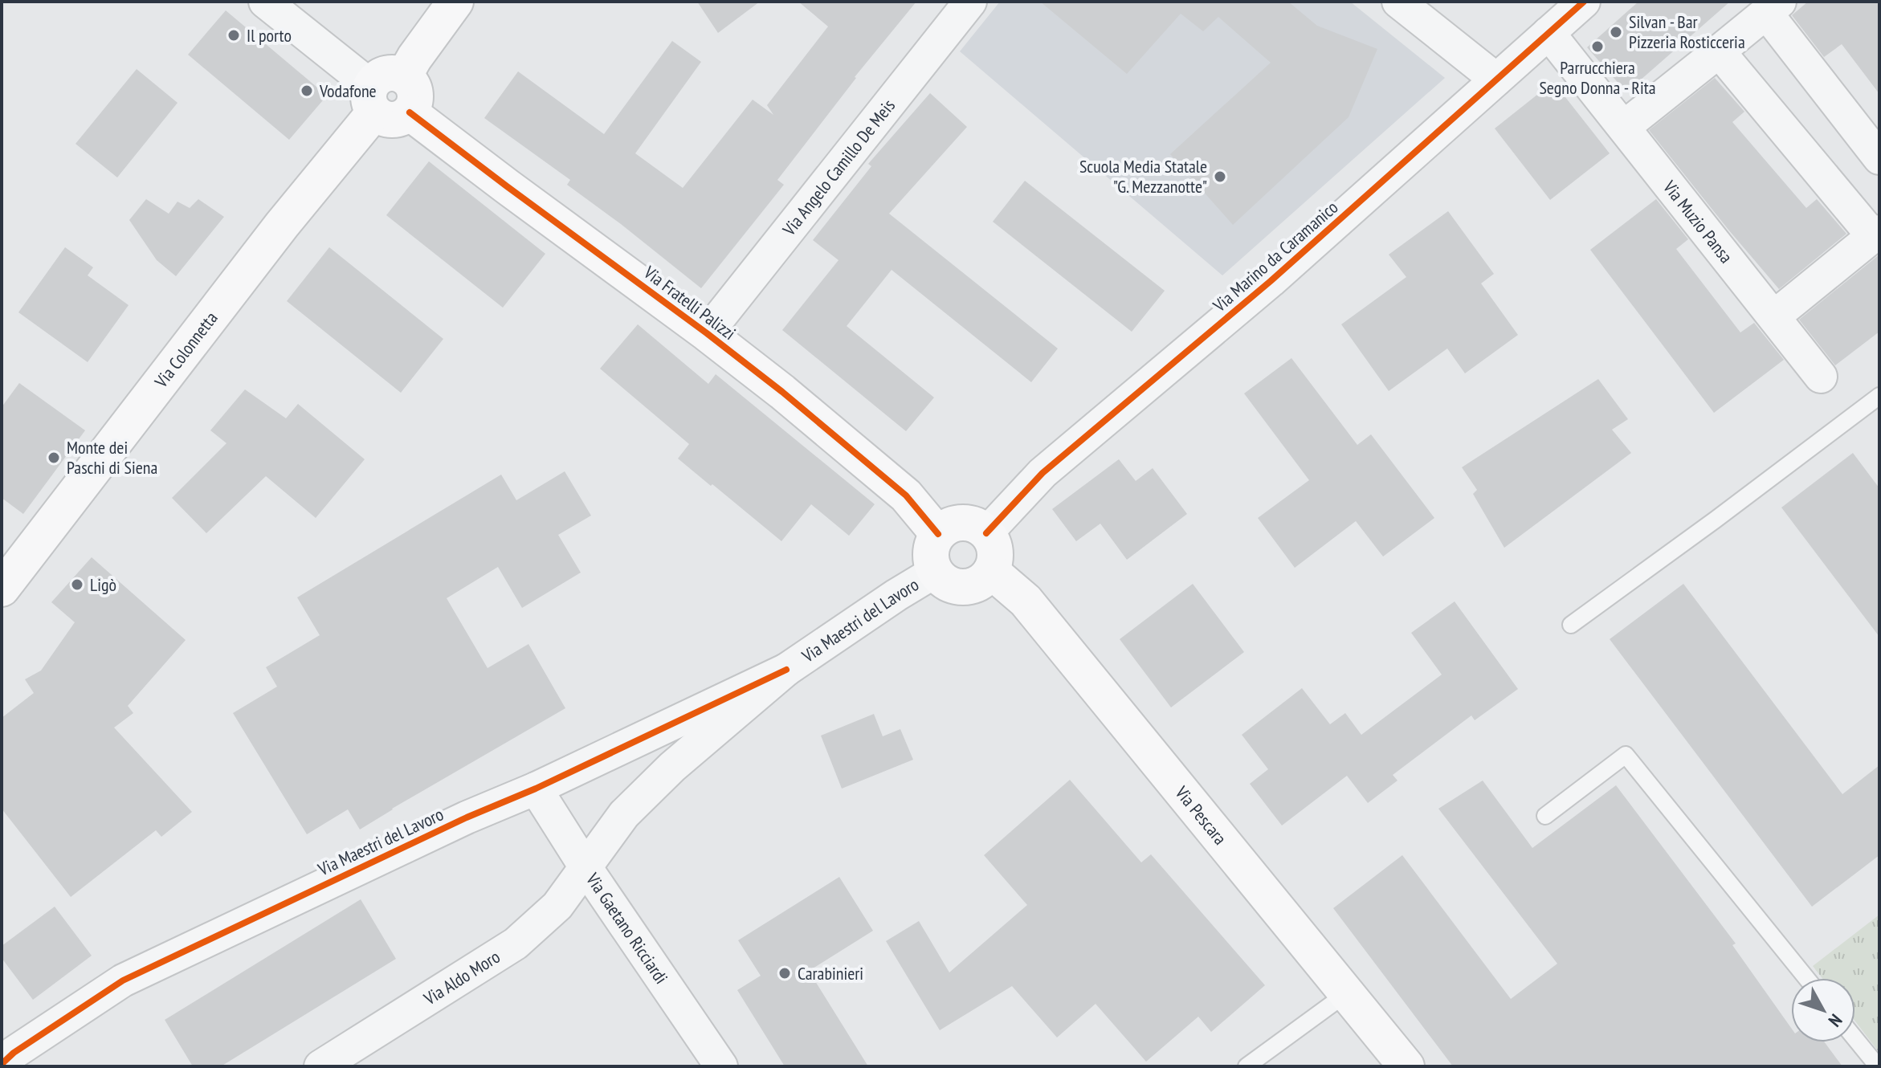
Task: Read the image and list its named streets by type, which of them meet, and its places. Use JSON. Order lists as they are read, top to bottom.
{
  "streets": {
    "street": [
      "Via Angelo Camillo De Meis",
      "Via Muzio Pansa",
      "Via Marino da Caramanico",
      "Via Fratelli Palizzi",
      "Via Colonnetta",
      "Via Maestri del Lavoro",
      "Via Pescara",
      "Via Gaetano Ricciardi",
      "Via Aldo Moro"
    ]
  },
  "crossings": [
    ["Via Angelo Camillo De Meis", "Via Fratelli Palizzi"],
    ["Via Muzio Pansa", "Via Marino da Caramanico"],
    ["Via Marino da Caramanico", "Via Fratelli Palizzi"],
    ["Via Marino da Caramanico", "Via Maestri del Lavoro"],
    ["Via Marino da Caramanico", "Via Pescara"],
    ["Via Fratelli Palizzi", "Via Colonnetta"],
    ["Via Fratelli Palizzi", "Via Maestri del Lavoro"],
    ["Via Fratelli Palizzi", "Via Pescara"],
    ["Via Maestri del Lavoro", "Via Pescara"],
    ["Via Maestri del Lavoro", "Via Gaetano Ricciardi"],
    ["Via Maestri del Lavoro", "Via Aldo Moro"],
    ["Via Gaetano Ricciardi", "Via Aldo Moro"]
  ],
  "places": [
    "Silvan - Bar Pizzeria Rosticceria",
    "Il porto",
    "Parrucchiera Segno Donna - Rita",
    "Vodafone",
    "Scuola Media Statale \"G. Mezzanotte\"",
    "Monte dei Paschi di Siena",
    "Ligò",
    "Carabinieri"
  ],
  "north": "bottom right"
}
